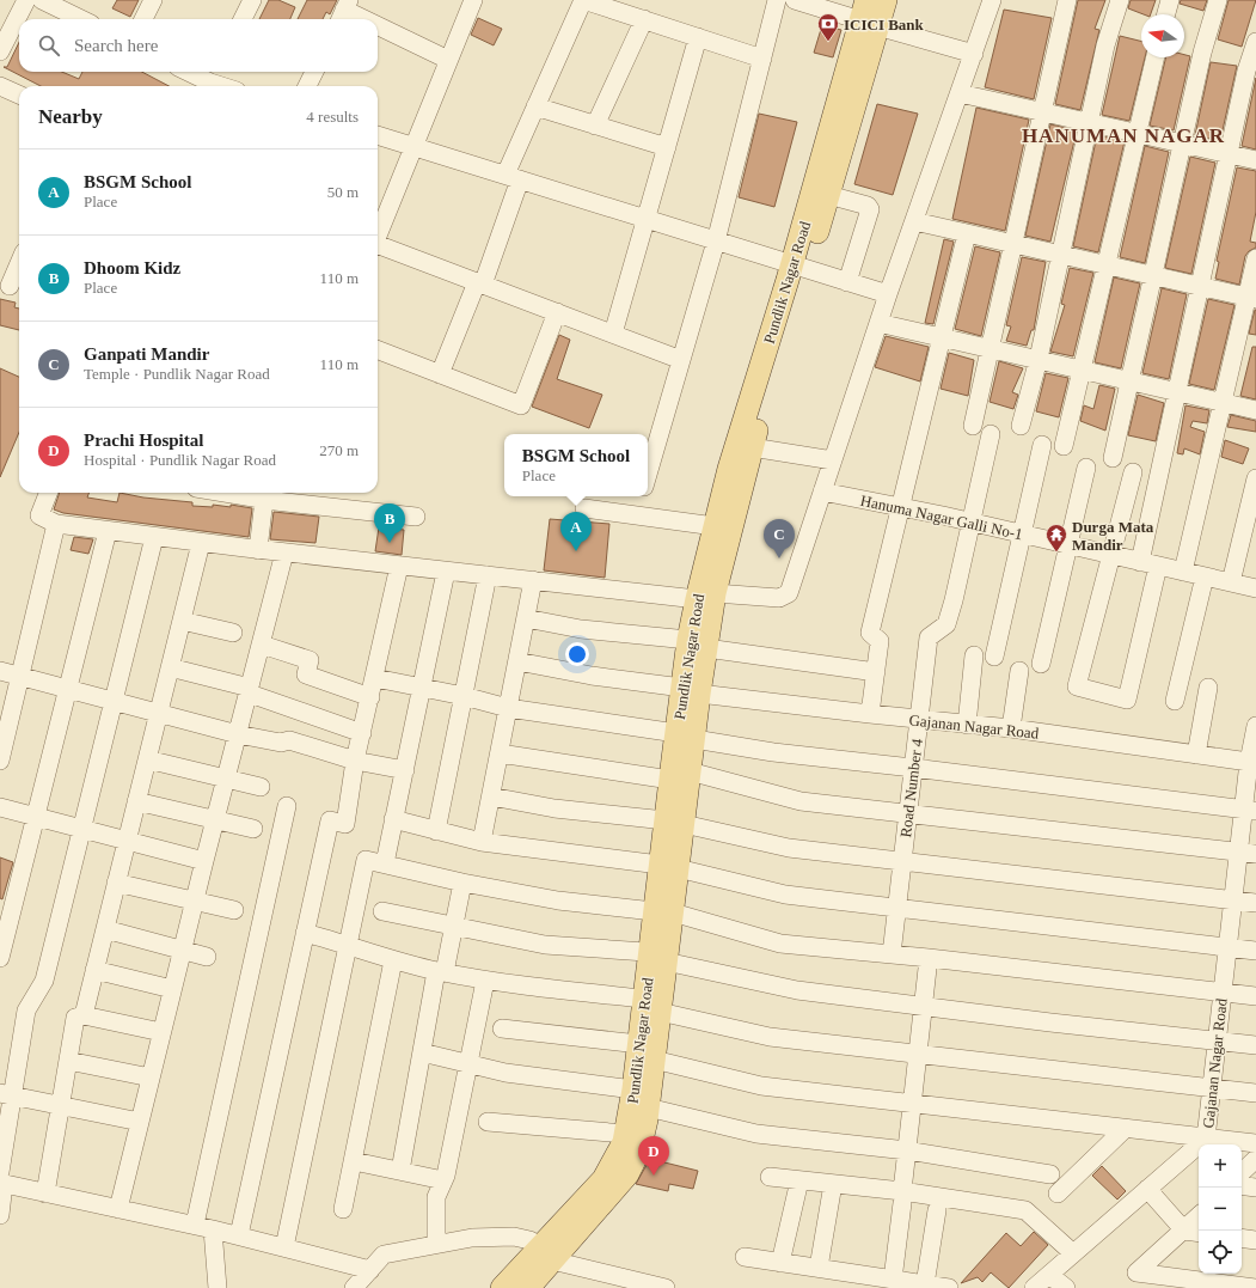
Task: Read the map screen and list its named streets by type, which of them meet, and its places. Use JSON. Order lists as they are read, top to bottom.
{
  "streets": {
    "main road": ["Pundlik Nagar Road"],
    "street": ["Hanuma Nagar Galli No-1", "Gajanan Nagar Road", "Road Number 4"]
  },
  "crossings": [
    ["Pundlik Nagar Road", "Gajanan Nagar Road"],
    ["Hanuma Nagar Galli No-1", "Road Number 4"],
    ["Gajanan Nagar Road", "Road Number 4"]
  ],
  "districts": ["HANUMAN NAGAR"],
  "places": {
    "bank": ["ICICI Bank"],
    "temple": ["Durga Mata Mandir"]
  },
  "north": "left",
  "page": {
    "search": "Search here",
    "heading": ["Nearby", "4 results"],
    "list": [
      {
        "mark": "A",
        "name": "BSGM School",
        "note": "Place",
        "value": "50 m"
      },
      {
        "mark": "B",
        "name": "Dhoom Kidz",
        "note": "Place",
        "value": "110 m"
      },
      {
        "mark": "C",
        "name": "Ganpati Mandir",
        "note": "Temple · Pundlik Nagar Road",
        "value": "110 m"
      },
      {
        "mark": "D",
        "name": "Prachi Hospital",
        "note": "Hospital · Pundlik Nagar Road",
        "value": "270 m"
      }
    ],
    "popup": ["BSGM School", "Place"],
    "pins": [
      "B",
      "A",
      "C",
      "D"
    ],
    "map_buttons": ["+", "−"]
  }
}
